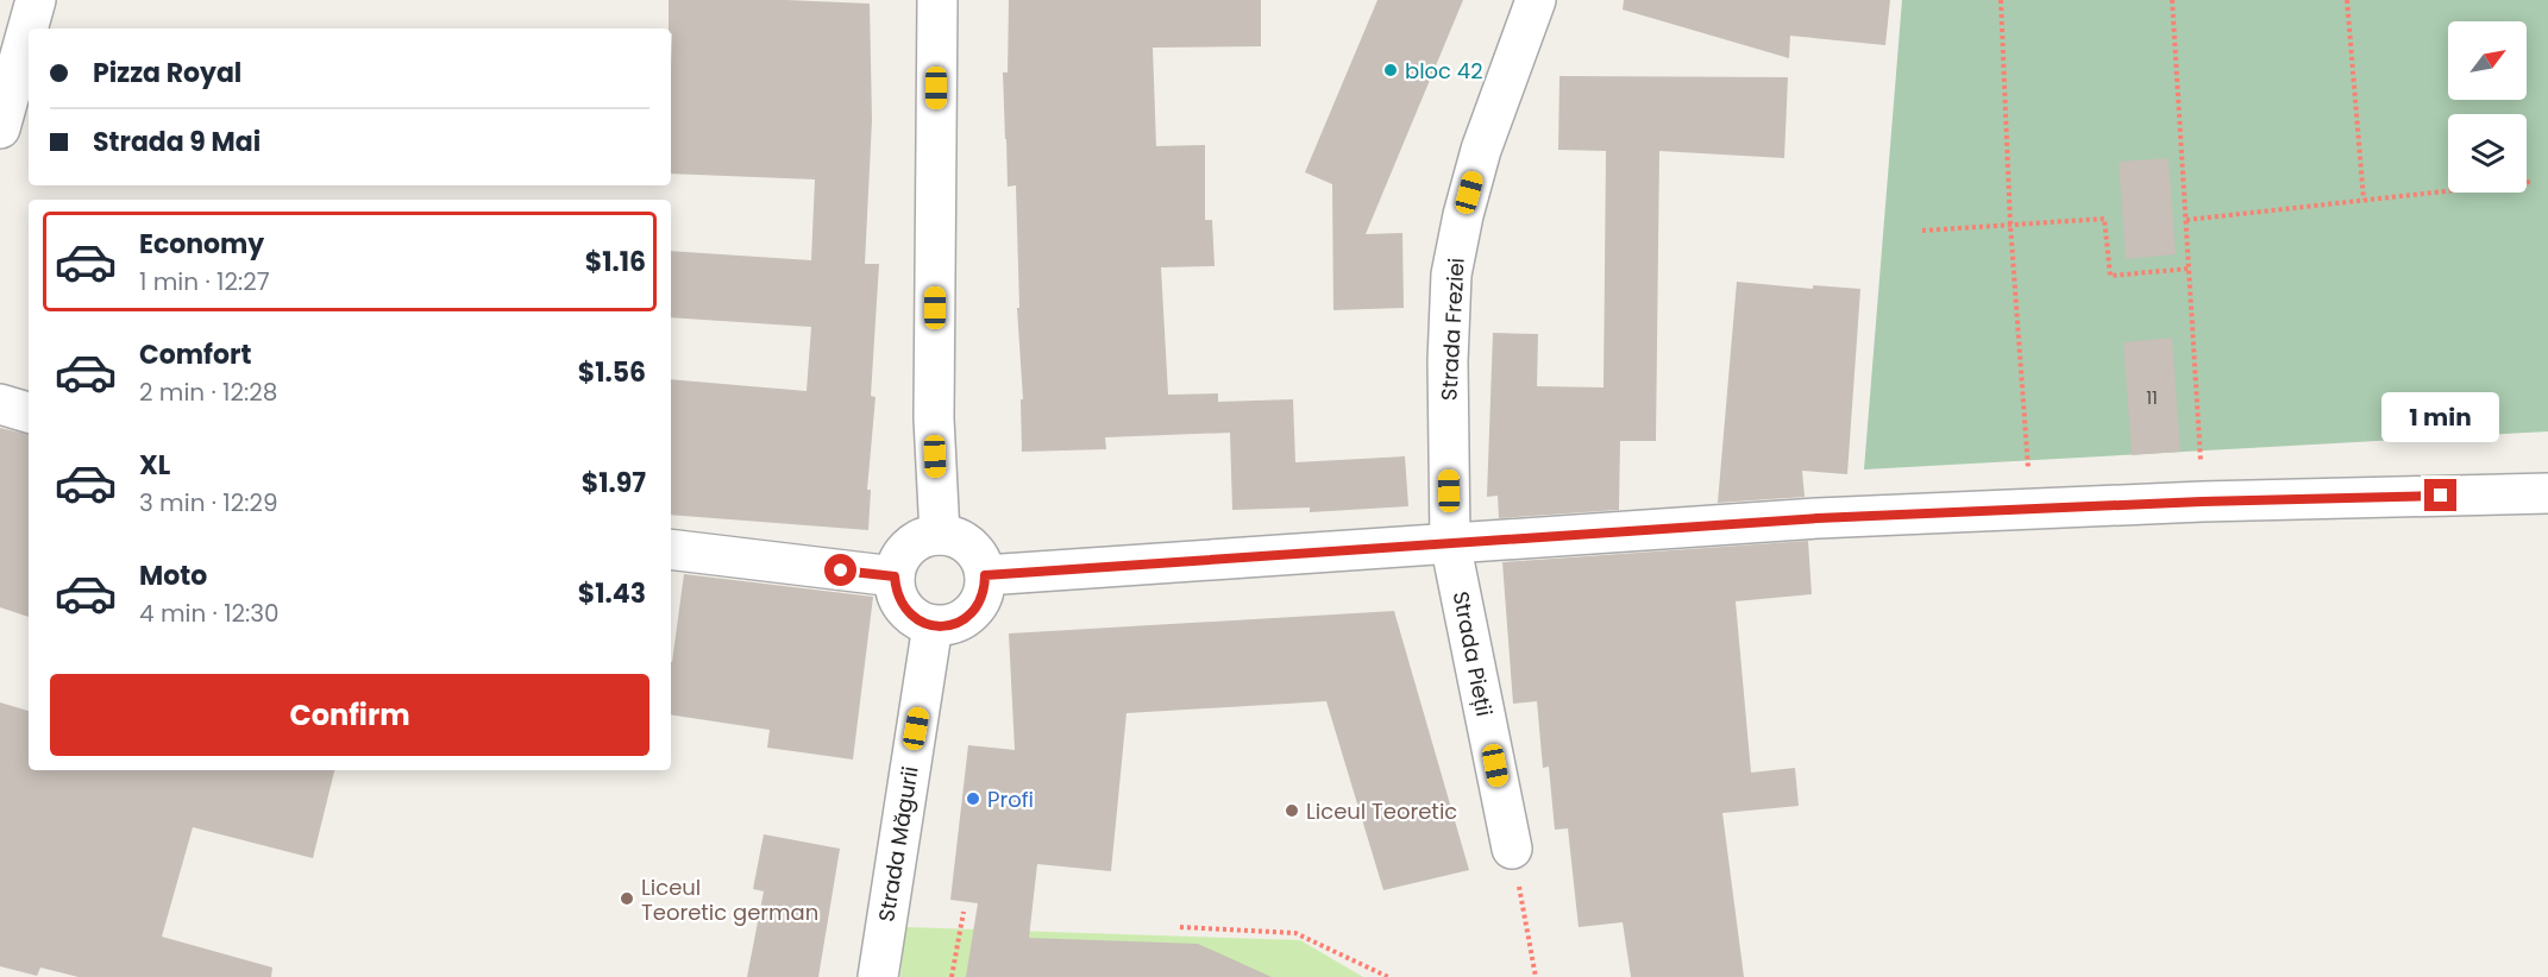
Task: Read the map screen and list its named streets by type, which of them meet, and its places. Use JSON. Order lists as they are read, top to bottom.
{
  "streets": {
    "street": ["Strada Freziei", "Strada Pieții", "Strada Măgurii"]
  },
  "crossings": [
    ["Strada Freziei", "Strada Pieții"]
  ],
  "places": [
    "bloc 42",
    "Profi",
    "Liceul Teoretic",
    "Liceul Teoretic german"
  ],
  "house_numbers": ["11"],
  "north": "top right",
  "page": {
    "banner": ["Pizza Royal", "Strada 9 Mai"],
    "list": [
      {
        "name": "Economy",
        "note": "1 min · 12:27",
        "value": "$1.16"
      },
      {
        "name": "Comfort",
        "note": "2 min · 12:28",
        "value": "$1.56"
      },
      {
        "name": "XL",
        "note": "3 min · 12:29",
        "value": "$1.97"
      },
      {
        "name": "Moto",
        "note": "4 min · 12:30",
        "value": "$1.43"
      }
    ],
    "bubble": "1 min",
    "buttons": "Confirm"
  }
}
